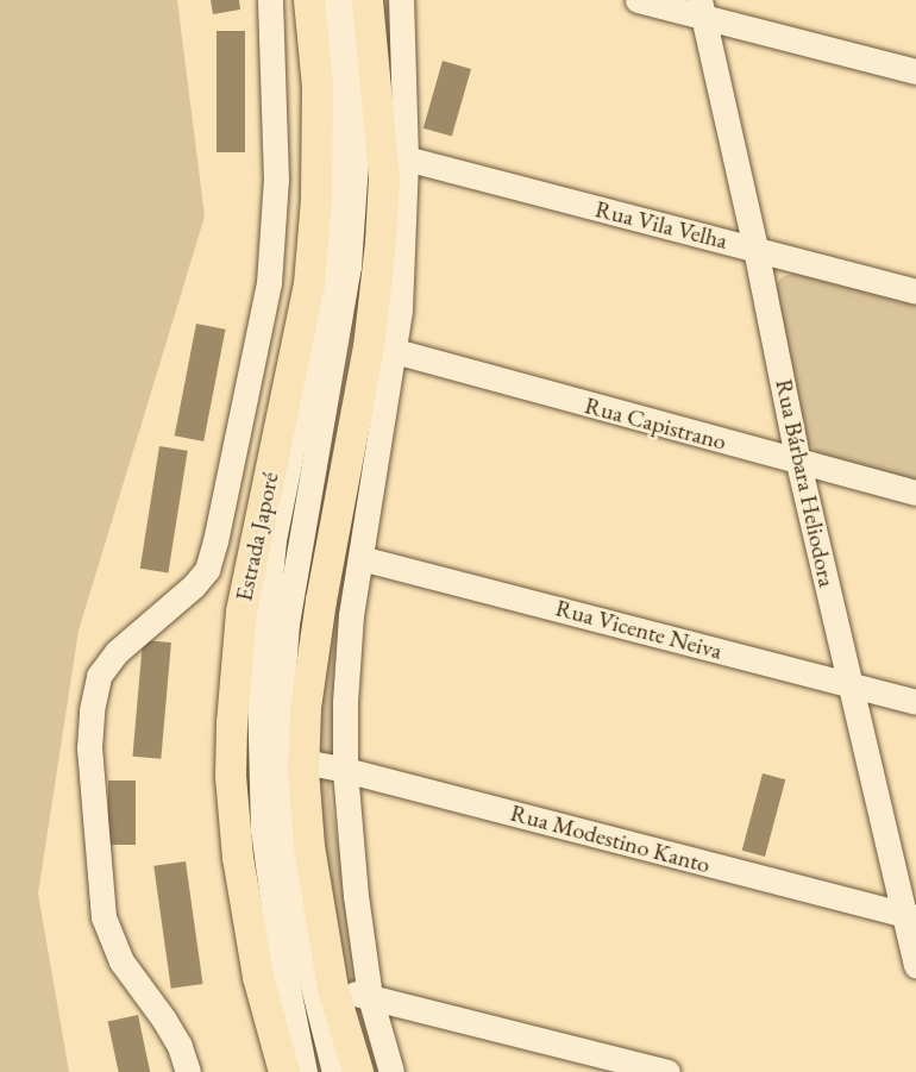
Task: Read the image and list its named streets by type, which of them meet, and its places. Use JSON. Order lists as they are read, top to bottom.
{
  "streets": {
    "main road": ["Estrada Japoré"],
    "street": [
      "Rua Vila Velha",
      "Rua Capistrano",
      "Rua Bárbara Heliodora",
      "Rua Vicente Neiva",
      "Rua Modestino Kanto"
    ]
  },
  "crossings": [
    ["Rua Vila Velha", "Rua Bárbara Heliodora"],
    ["Rua Capistrano", "Rua Bárbara Heliodora"],
    ["Rua Bárbara Heliodora", "Rua Vicente Neiva"],
    ["Rua Bárbara Heliodora", "Rua Modestino Kanto"]
  ]
}
